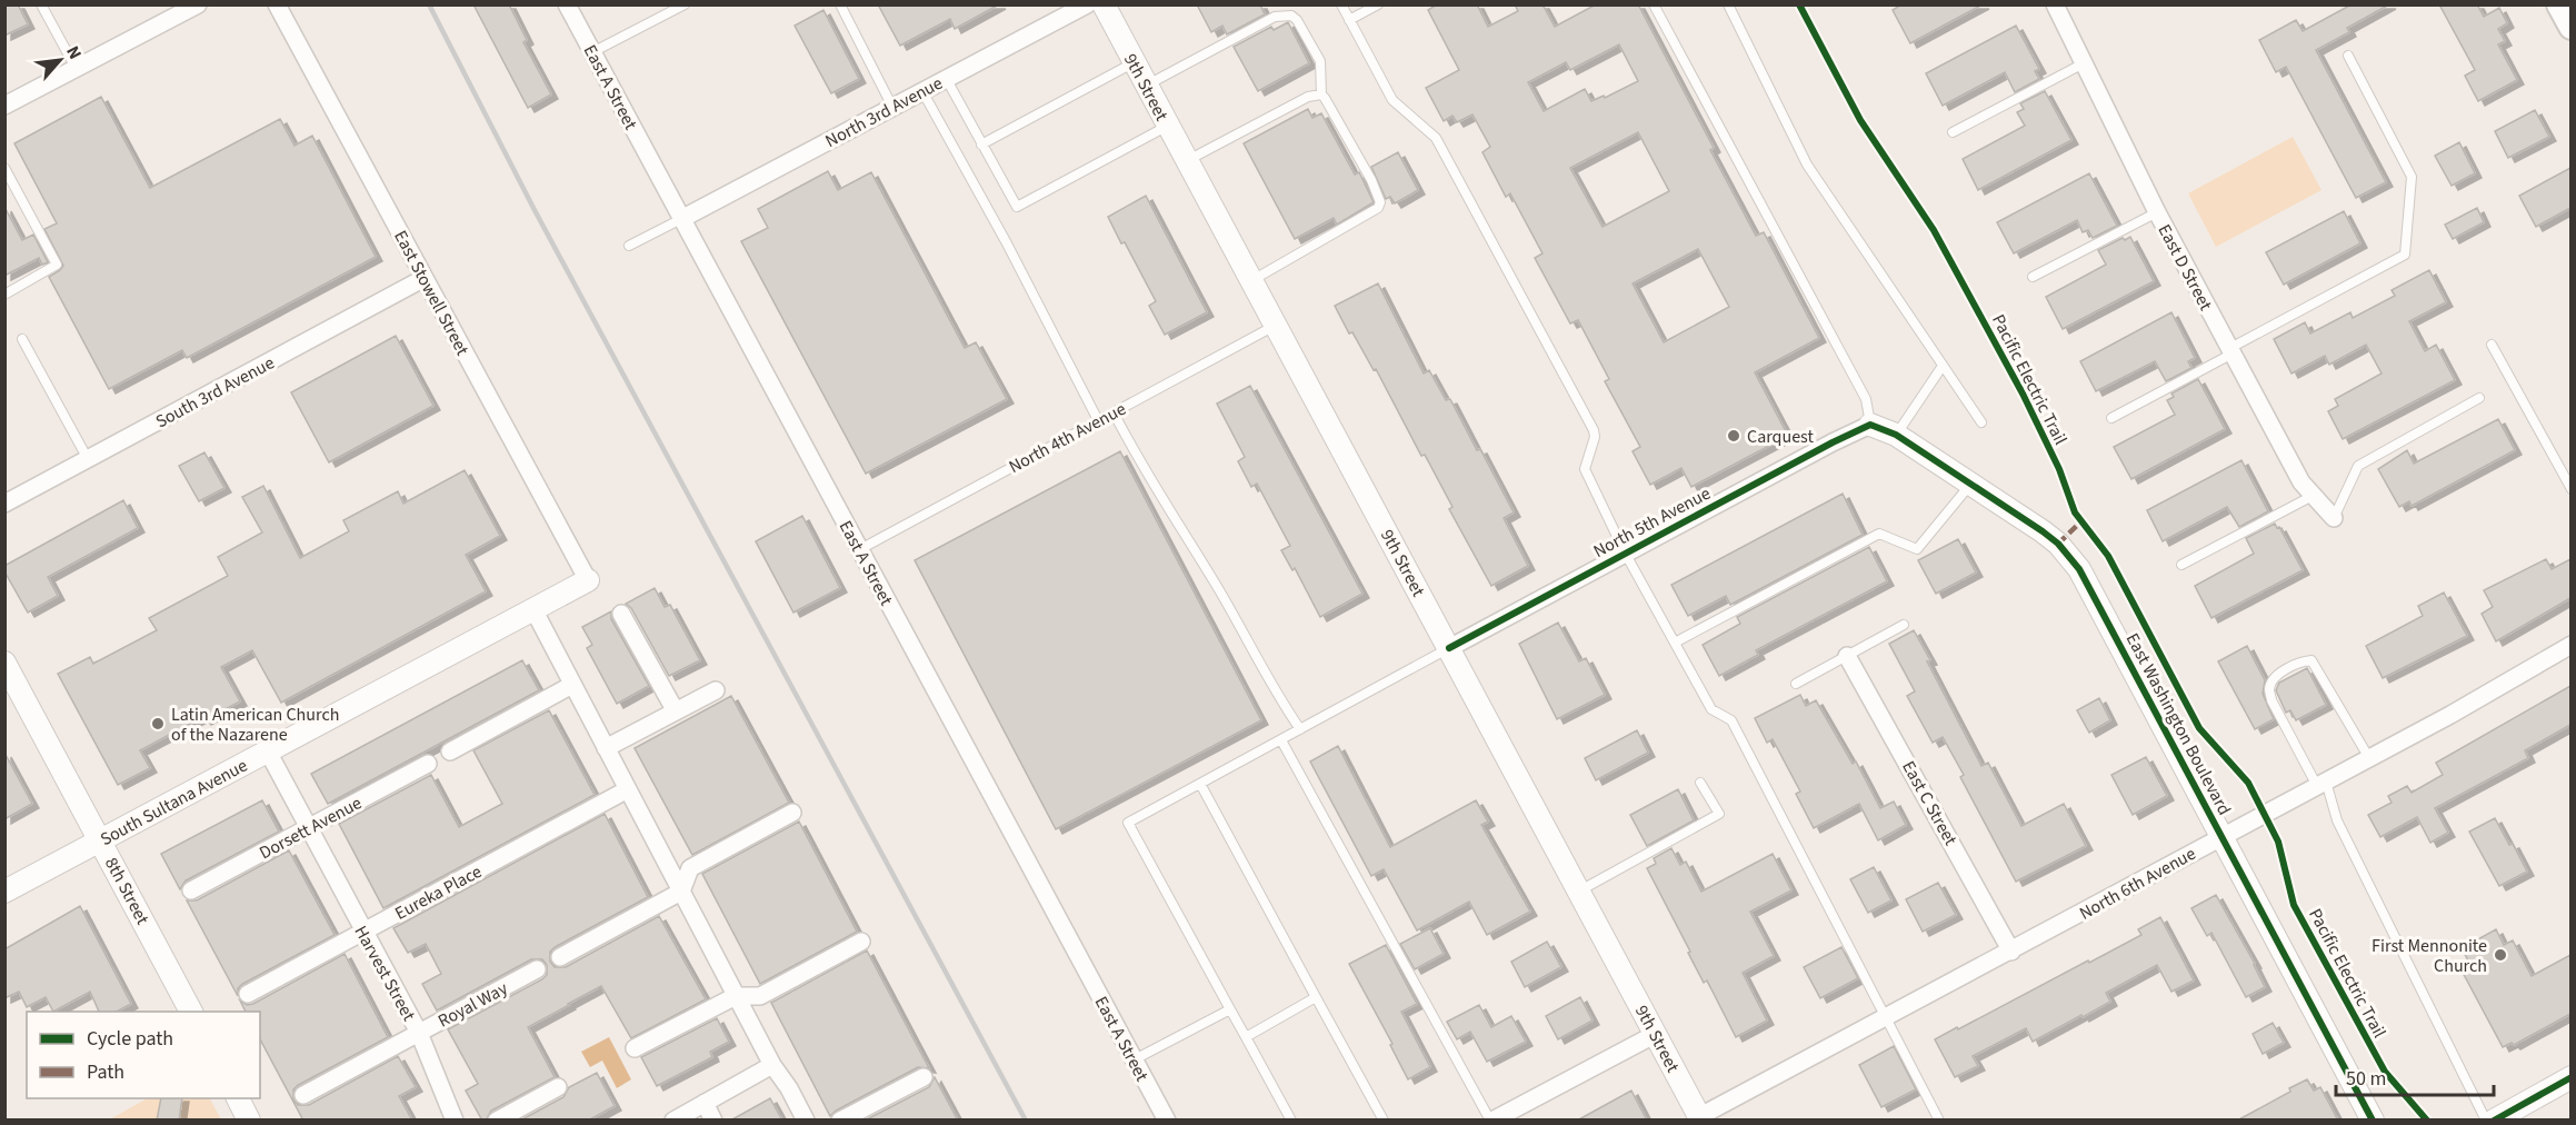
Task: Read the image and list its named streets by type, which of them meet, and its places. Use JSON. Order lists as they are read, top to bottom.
{
  "streets": {
    "street": [
      "East A Street",
      "9th Street",
      "North 3rd Avenue",
      "East D Street",
      "East Stowell Street",
      "South 3rd Avenue",
      "North 5th Avenue",
      "East Washington Boulevard",
      "South Sultana Avenue",
      "East C Street",
      "Dorsett Avenue",
      "North 6th Avenue",
      "8th Street",
      "Eureka Place",
      "Harvest Street",
      "Royal Way"
    ],
    "lane": ["North 4th Avenue"],
    "cycle path": ["Pacific Electric Trail"]
  },
  "crossings": [
    ["East A Street", "North 3rd Avenue"],
    ["East A Street", "North 4th Avenue"],
    ["9th Street", "North 4th Avenue"],
    ["9th Street", "North 5th Avenue"],
    ["9th Street", "North 6th Avenue"],
    ["East Stowell Street", "South 3rd Avenue"],
    ["East Stowell Street", "South Sultana Avenue"],
    ["North 5th Avenue", "East Washington Boulevard"],
    ["East Washington Boulevard", "North 6th Avenue"],
    ["South Sultana Avenue", "8th Street"],
    ["South Sultana Avenue", "Harvest Street"],
    ["East C Street", "North 6th Avenue"],
    ["Dorsett Avenue", "Harvest Street"],
    ["Eureka Place", "Harvest Street"],
    ["Harvest Street", "Royal Way"]
  ],
  "places": ["Carquest", "Latin American Church of the Nazarene", "First Mennonite Church"],
  "legend": ["Cycle path", "Path"],
  "scale_bar": "50 m",
  "north": "top right"
}
